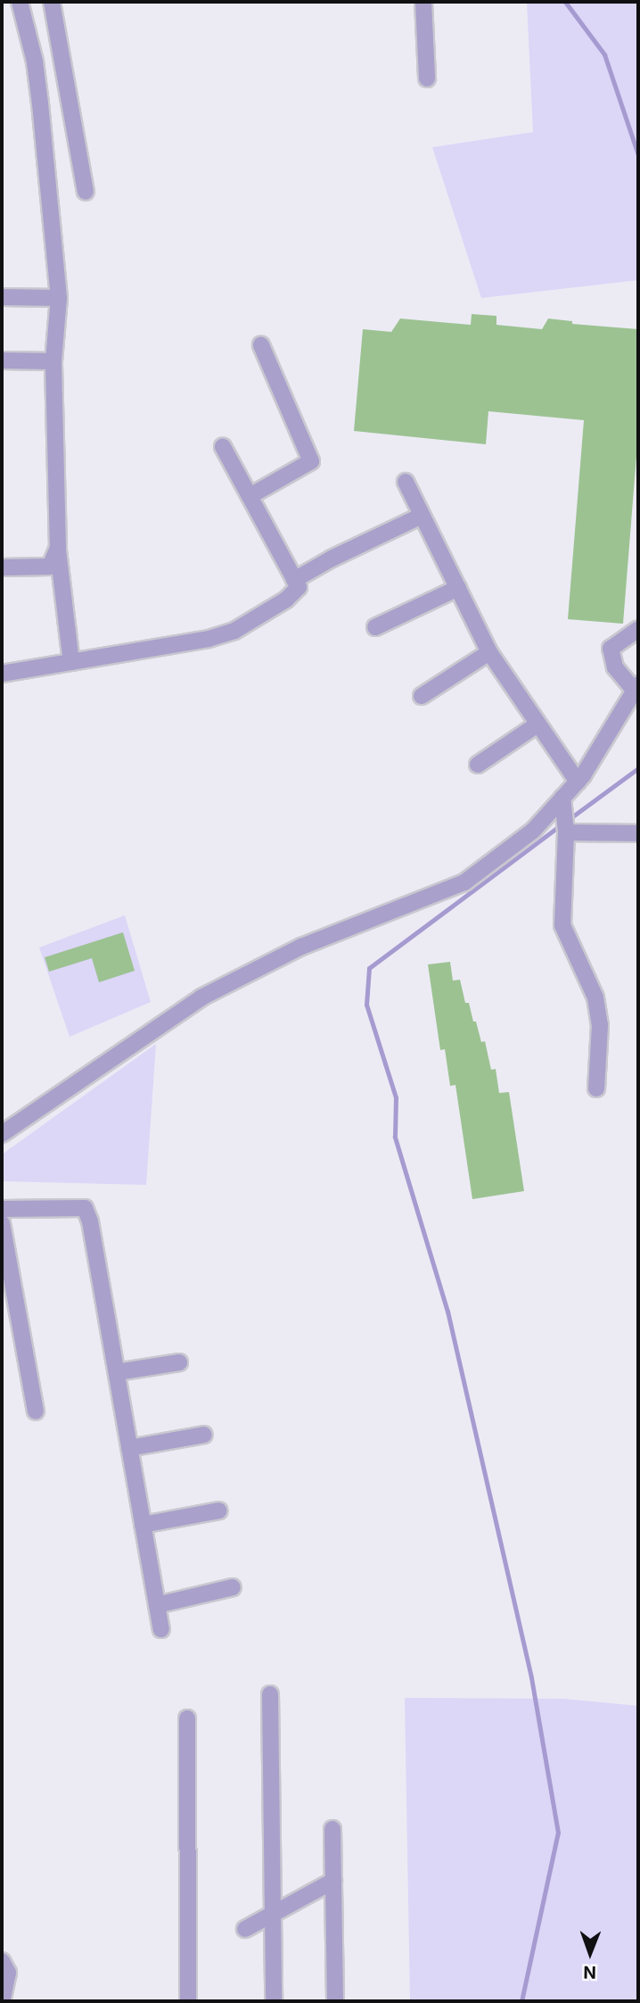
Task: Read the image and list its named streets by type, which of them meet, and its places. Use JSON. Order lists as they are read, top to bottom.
{
  "north": "bottom"
}
